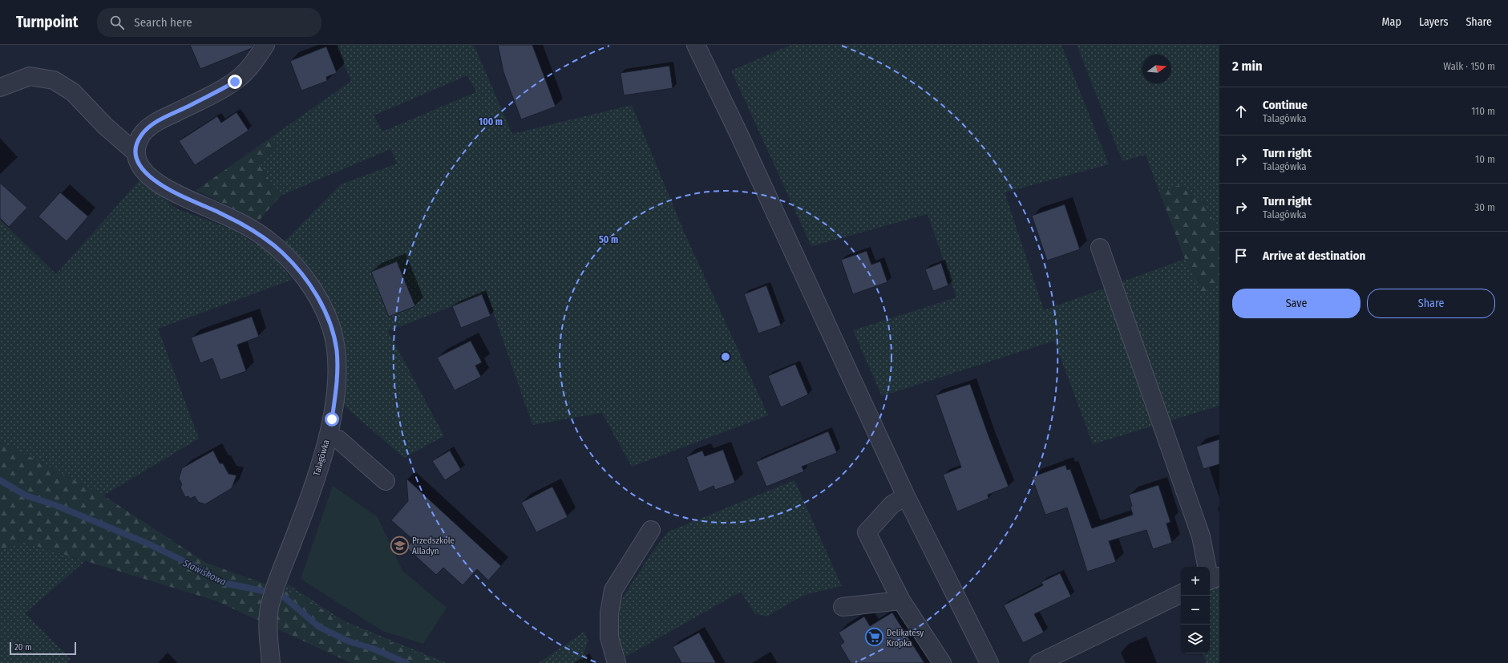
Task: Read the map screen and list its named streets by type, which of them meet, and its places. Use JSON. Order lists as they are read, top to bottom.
{
  "streets": {
    "street": ["Talagówka"]
  },
  "water": ["Stawiskowa"],
  "places": {
    "school or university": ["Przedszkole Alladyn"],
    "supermarket": ["Delikatesy Kropka"]
  },
  "scale_bar": "20 m",
  "north": "right",
  "page": {
    "header": "Turnpoint",
    "search": "Search here",
    "nav": ["Map", "Layers", "Share"],
    "heading": ["2 min", "Walk · 150 m"],
    "list": [
      ["Continue", "Talagówka", "110 m"],
      ["Turn right", "Talagówka", "10 m"],
      ["Turn right", "Talagówka", "30 m"],
      "Arrive at destination"
    ],
    "buttons": ["Save", "Share"],
    "map_buttons": ["+", "−"],
    "scale": "20 m"
  },
  "rings": ["100 m", "50 m"]
}
